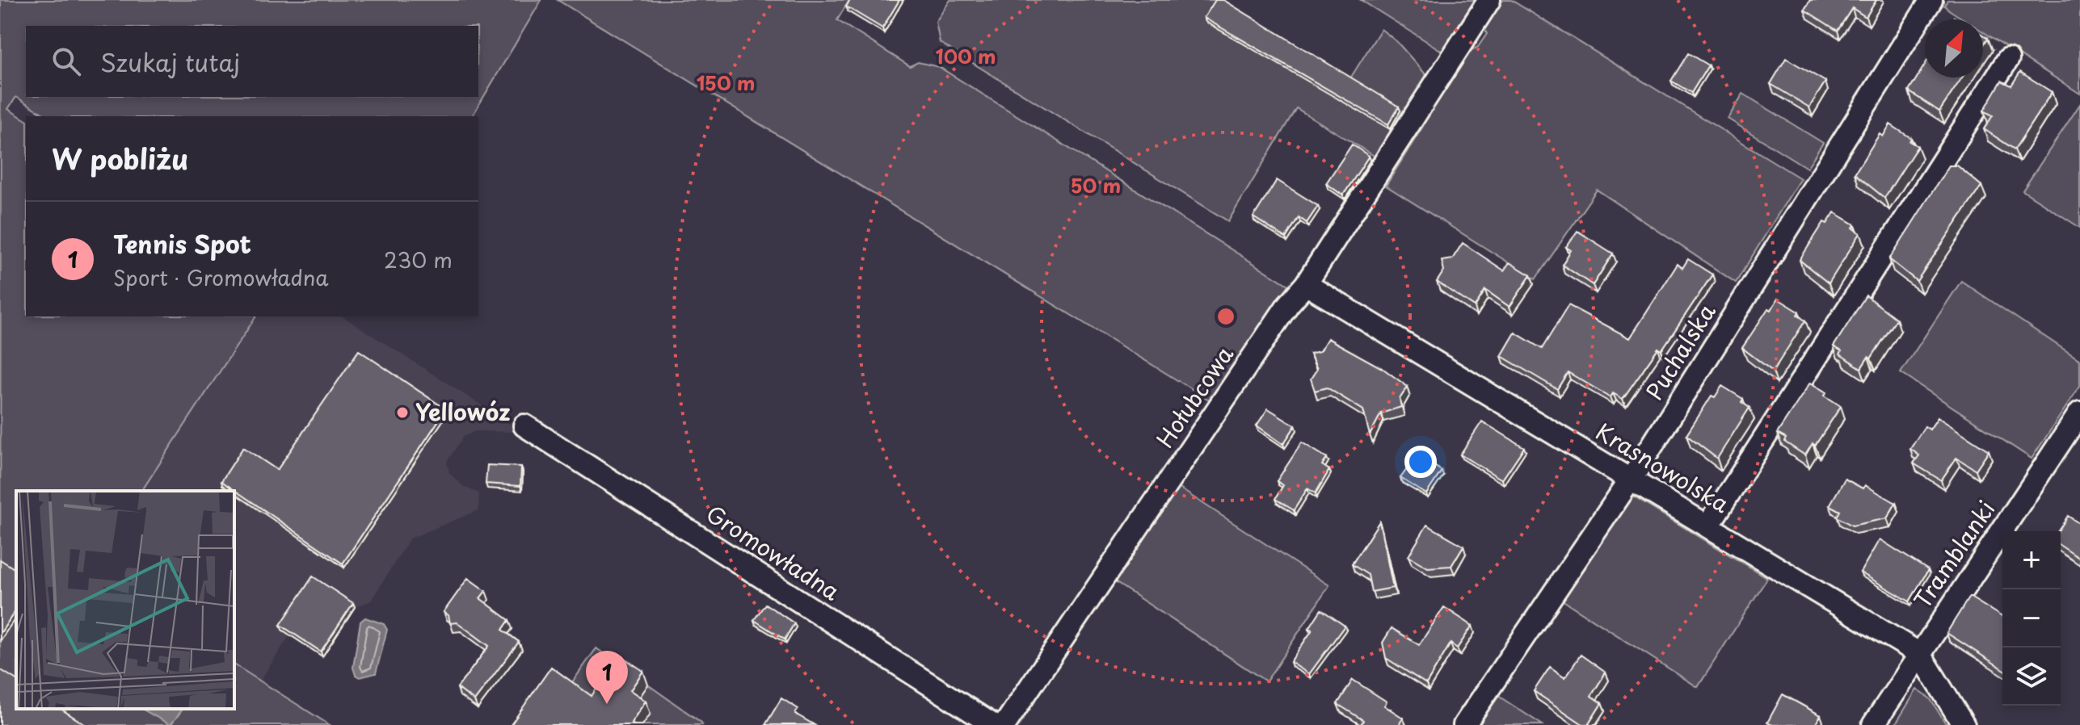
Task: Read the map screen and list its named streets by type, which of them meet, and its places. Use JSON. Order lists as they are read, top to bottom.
{
  "streets": {
    "street": [
      "Puchalska",
      "Hołubcowa",
      "Krasnowolska",
      "Gromowładna",
      "Tramblanki"
    ]
  },
  "crossings": [
    ["Puchalska", "Krasnowolska"],
    ["Hołubcowa", "Krasnowolska"],
    ["Krasnowolska", "Tramblanki"]
  ],
  "places": ["Yellowóz"],
  "north": "top right",
  "page": {
    "search": "Szukaj tutaj",
    "heading": "W pobliżu",
    "list": [
      {
        "mark": "1",
        "name": "Tennis Spot",
        "note": "Sport · Gromowładna",
        "value": "230 m"
      }
    ],
    "map_buttons": ["+", "−"],
    "pins": "1"
  },
  "rings": ["100 m", "150 m", "50 m"]
}
